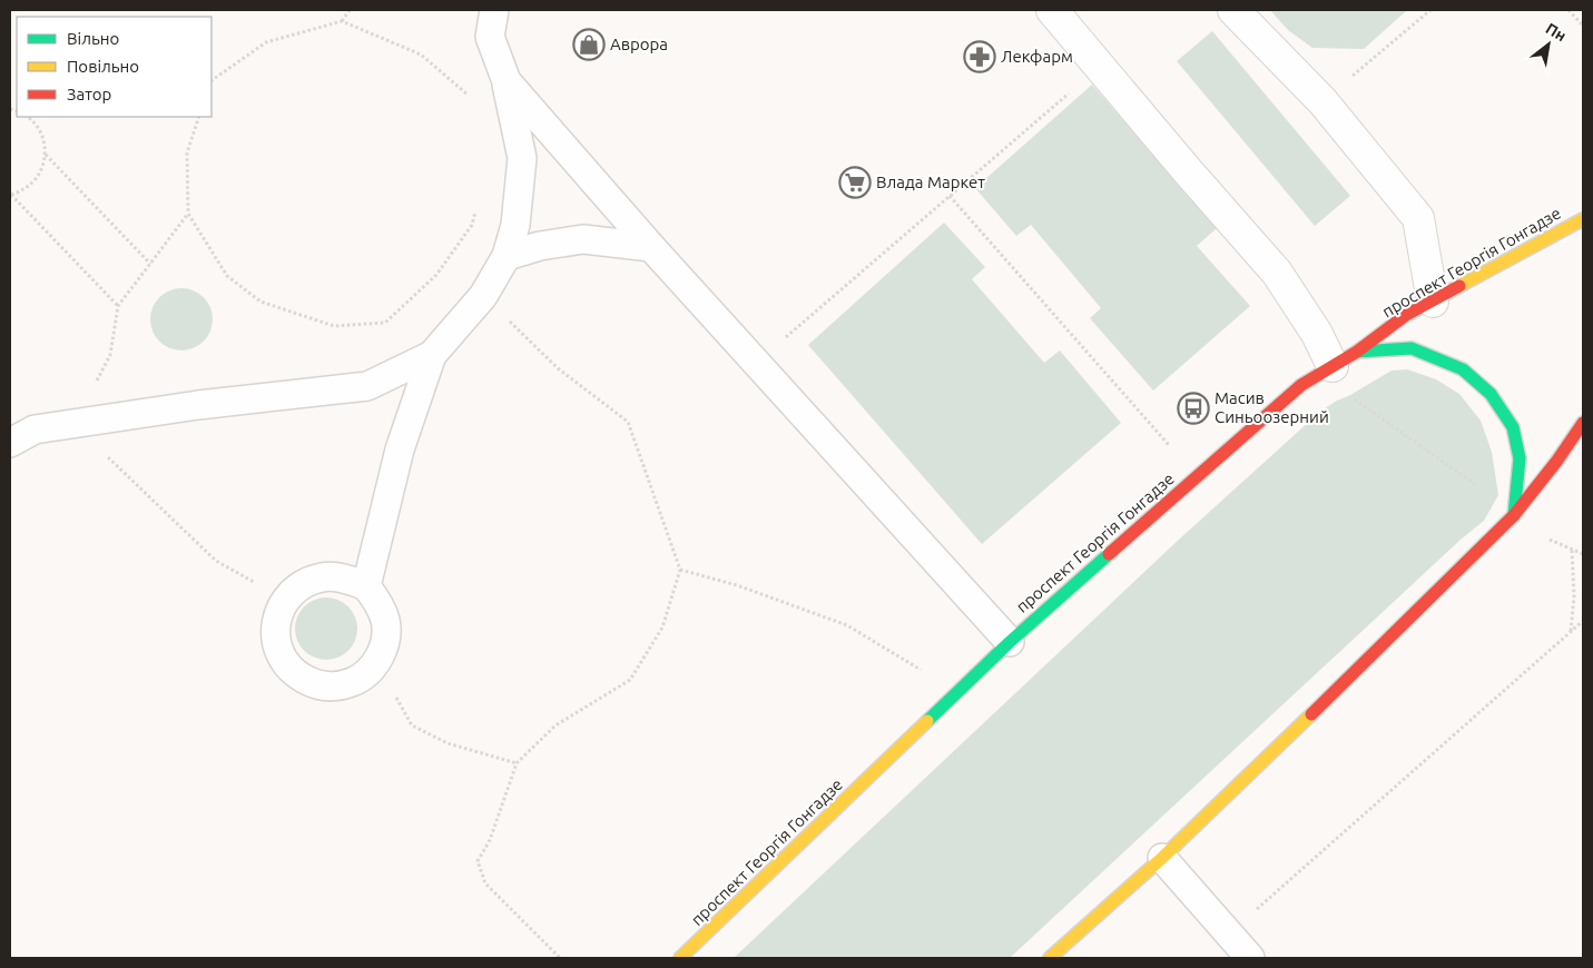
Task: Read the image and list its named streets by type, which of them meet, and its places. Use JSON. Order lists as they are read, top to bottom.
{
  "streets": {
    "street": ["проспект Георгія Гонгадзе"]
  },
  "places": {
    "shop": ["Аврора"],
    "pharmacy": ["Лекфарм"],
    "supermarket": ["Влада Маркет"],
    "bus stop": ["Масив Синьоозерний"]
  },
  "legend": ["Вільно", "Повільно", "Затор"],
  "north": "top right"
}
